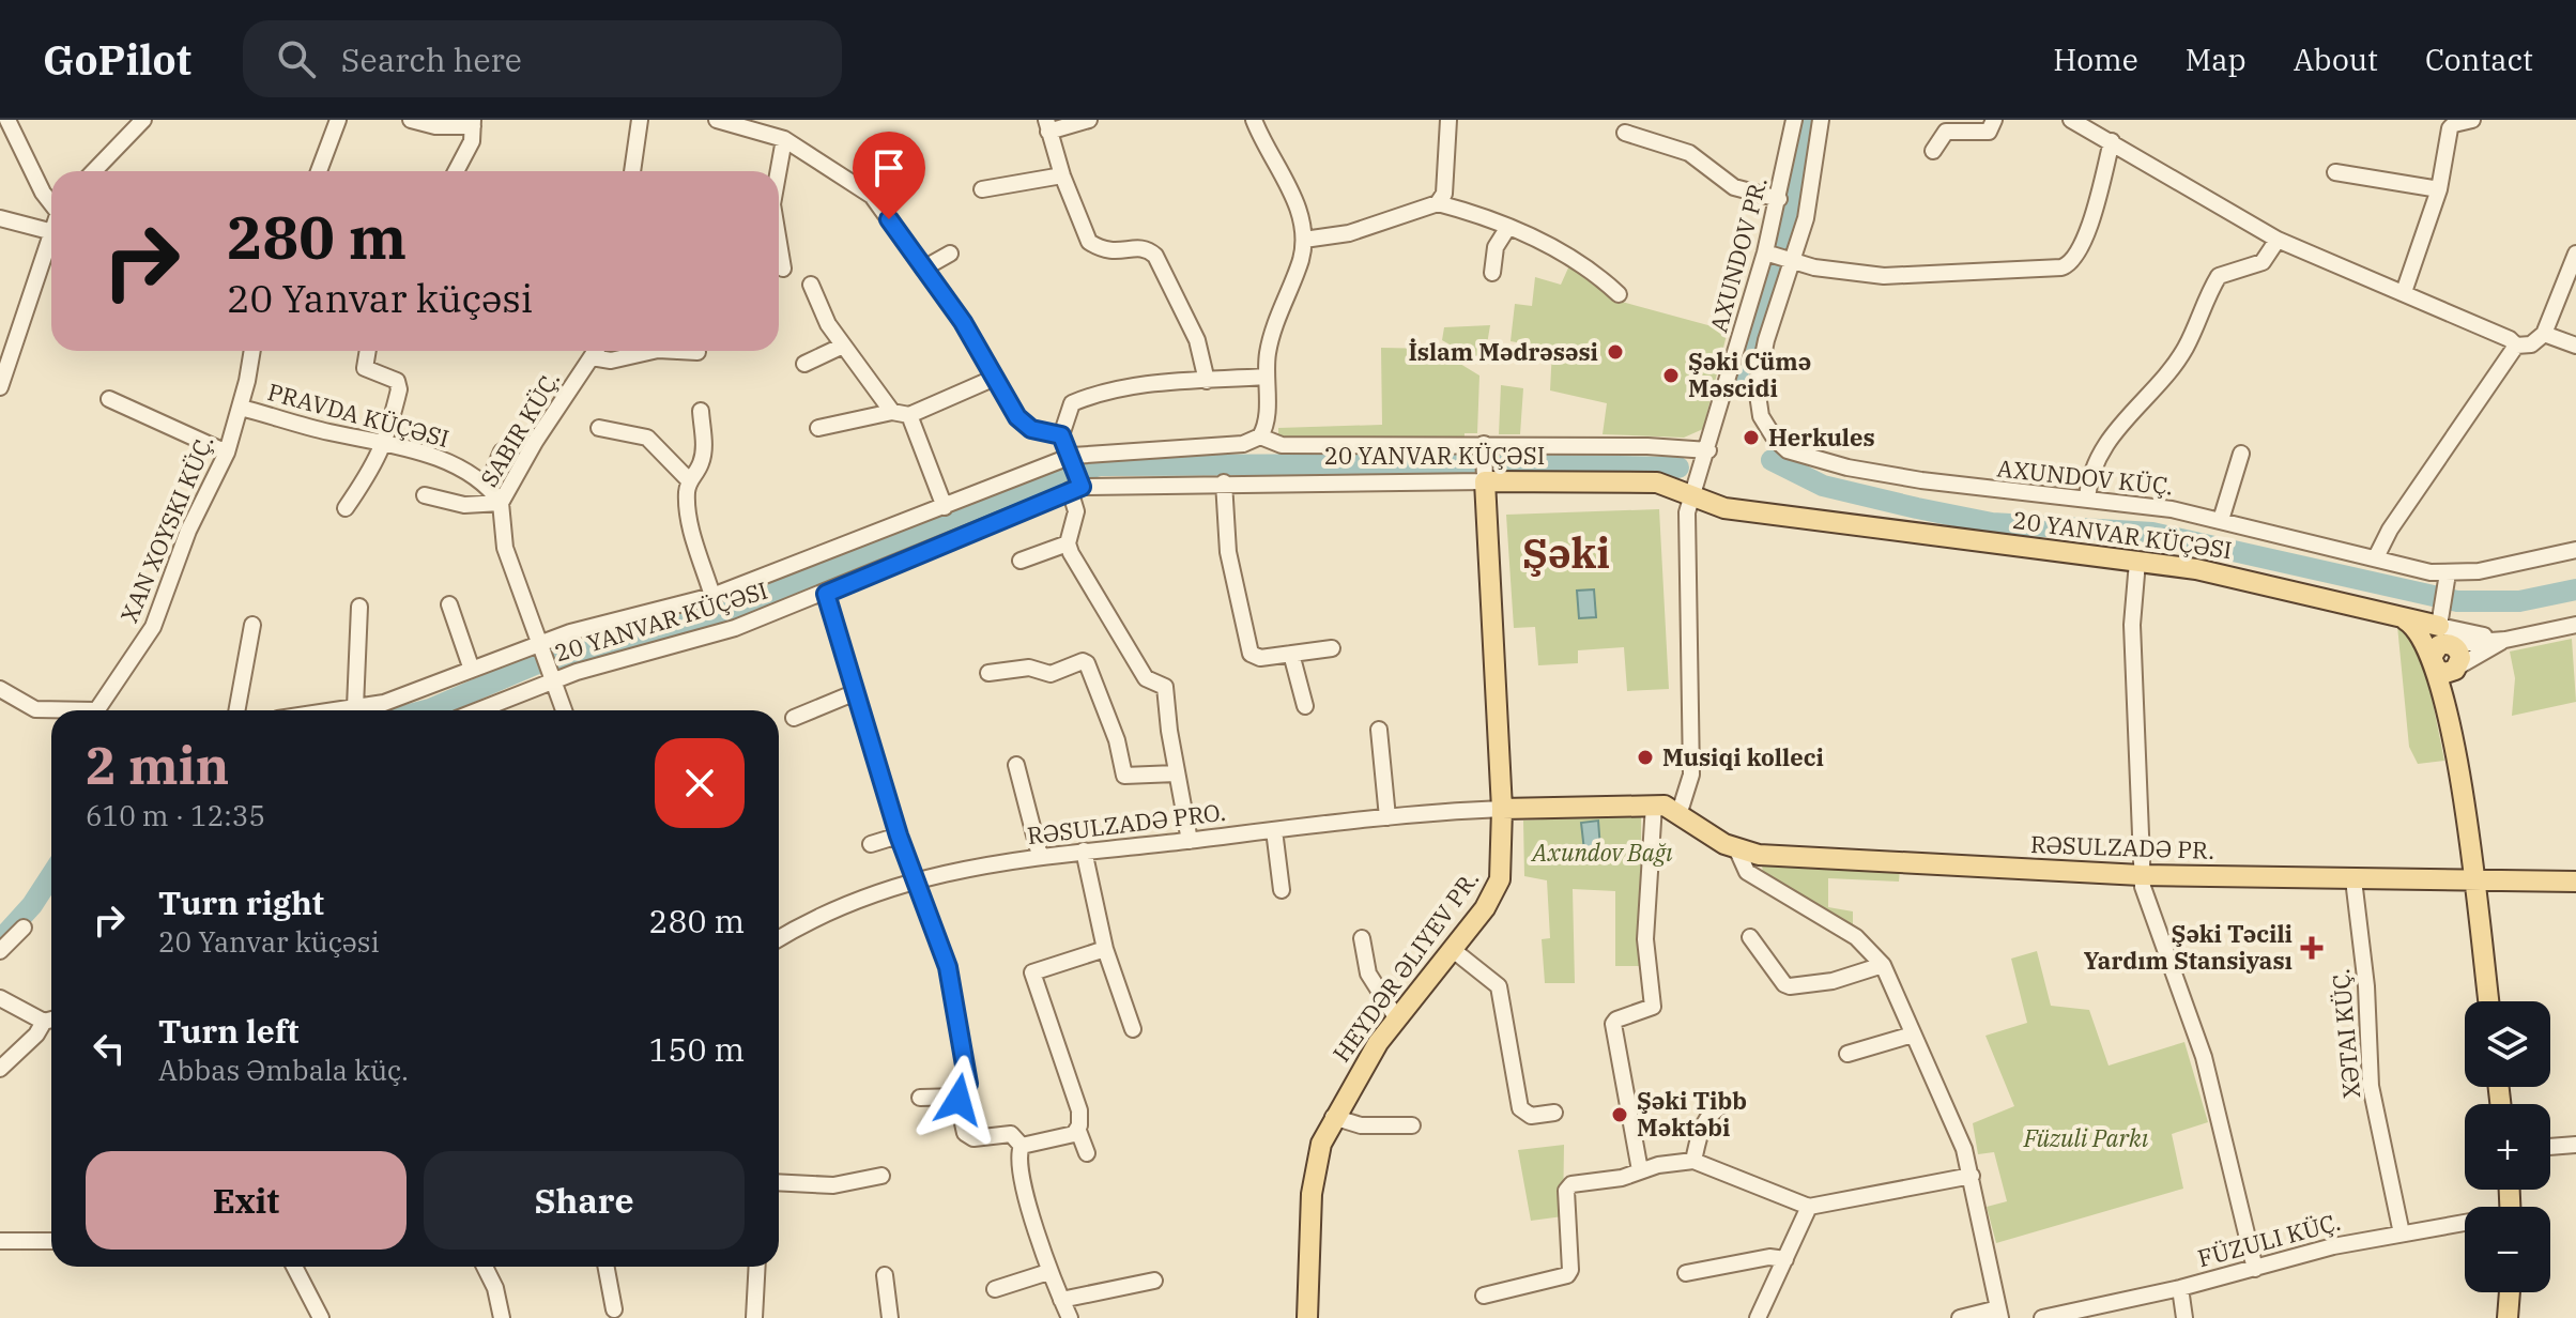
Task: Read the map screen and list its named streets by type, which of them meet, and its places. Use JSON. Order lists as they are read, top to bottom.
{
  "streets": {
    "main road": ["20 YANVAR KÜÇƏSI", "RƏSULZADƏ PR.", "HEYDƏR ƏLIYEV PR."],
    "street": [
      "AXUNDOV PR.",
      "PRAVDA KÜÇƏSI",
      "SABIR KÜÇ.",
      "AXUNDOV KÜÇ.",
      "XAN XOYSKI KÜÇ.",
      "RƏSULZADƏ PRO.",
      "XƏTAI KÜÇ.",
      "FÜZULI KÜÇ."
    ]
  },
  "crossings": [
    ["AXUNDOV PR.", "20 YANVAR KÜÇƏSI"],
    ["AXUNDOV PR.", "AXUNDOV KÜÇ."],
    ["PRAVDA KÜÇƏSI", "SABIR KÜÇ."],
    ["PRAVDA KÜÇƏSI", "XAN XOYSKI KÜÇ."],
    ["SABIR KÜÇ.", "20 YANVAR KÜÇƏSI"],
    ["20 YANVAR KÜÇƏSI", "HEYDƏR ƏLIYEV PR."],
    ["RƏSULZADƏ PRO.", "RƏSULZADƏ PR."],
    ["RƏSULZADƏ PRO.", "HEYDƏR ƏLIYEV PR."],
    ["RƏSULZADƏ PR.", "HEYDƏR ƏLIYEV PR."],
    ["RƏSULZADƏ PR.", "XƏTAI KÜÇ."],
    ["XƏTAI KÜÇ.", "FÜZULI KÜÇ."]
  ],
  "districts": ["Şəki"],
  "parks": ["Axundov Bağı", "Füzuli Parkı"],
  "places": {
    "other": [
      "İslam Mədrəsəsi",
      "Şəki Cümə Məscidi",
      "Herkules",
      "Musiqi kolleci",
      "Şəki Tibb Məktəbi"
    ],
    "health": ["Şəki Təcili Yardım Stansiyası"]
  },
  "page": {
    "header": "GoPilot",
    "search": "Search here",
    "nav": [
      "Home",
      "Map",
      "About",
      "Contact"
    ],
    "turn": ["280 m", "20 Yanvar küçəsi"],
    "heading": ["2 min", "610 m · 12:35"],
    "list": [
      {
        "name": "Turn right",
        "note": "20 Yanvar küçəsi",
        "value": "280 m"
      },
      {
        "name": "Turn left",
        "note": "Abbas Əmbala küç.",
        "value": "150 m"
      }
    ],
    "map_buttons": ["+", "−"],
    "buttons": ["Exit", "Share"]
  }
}
